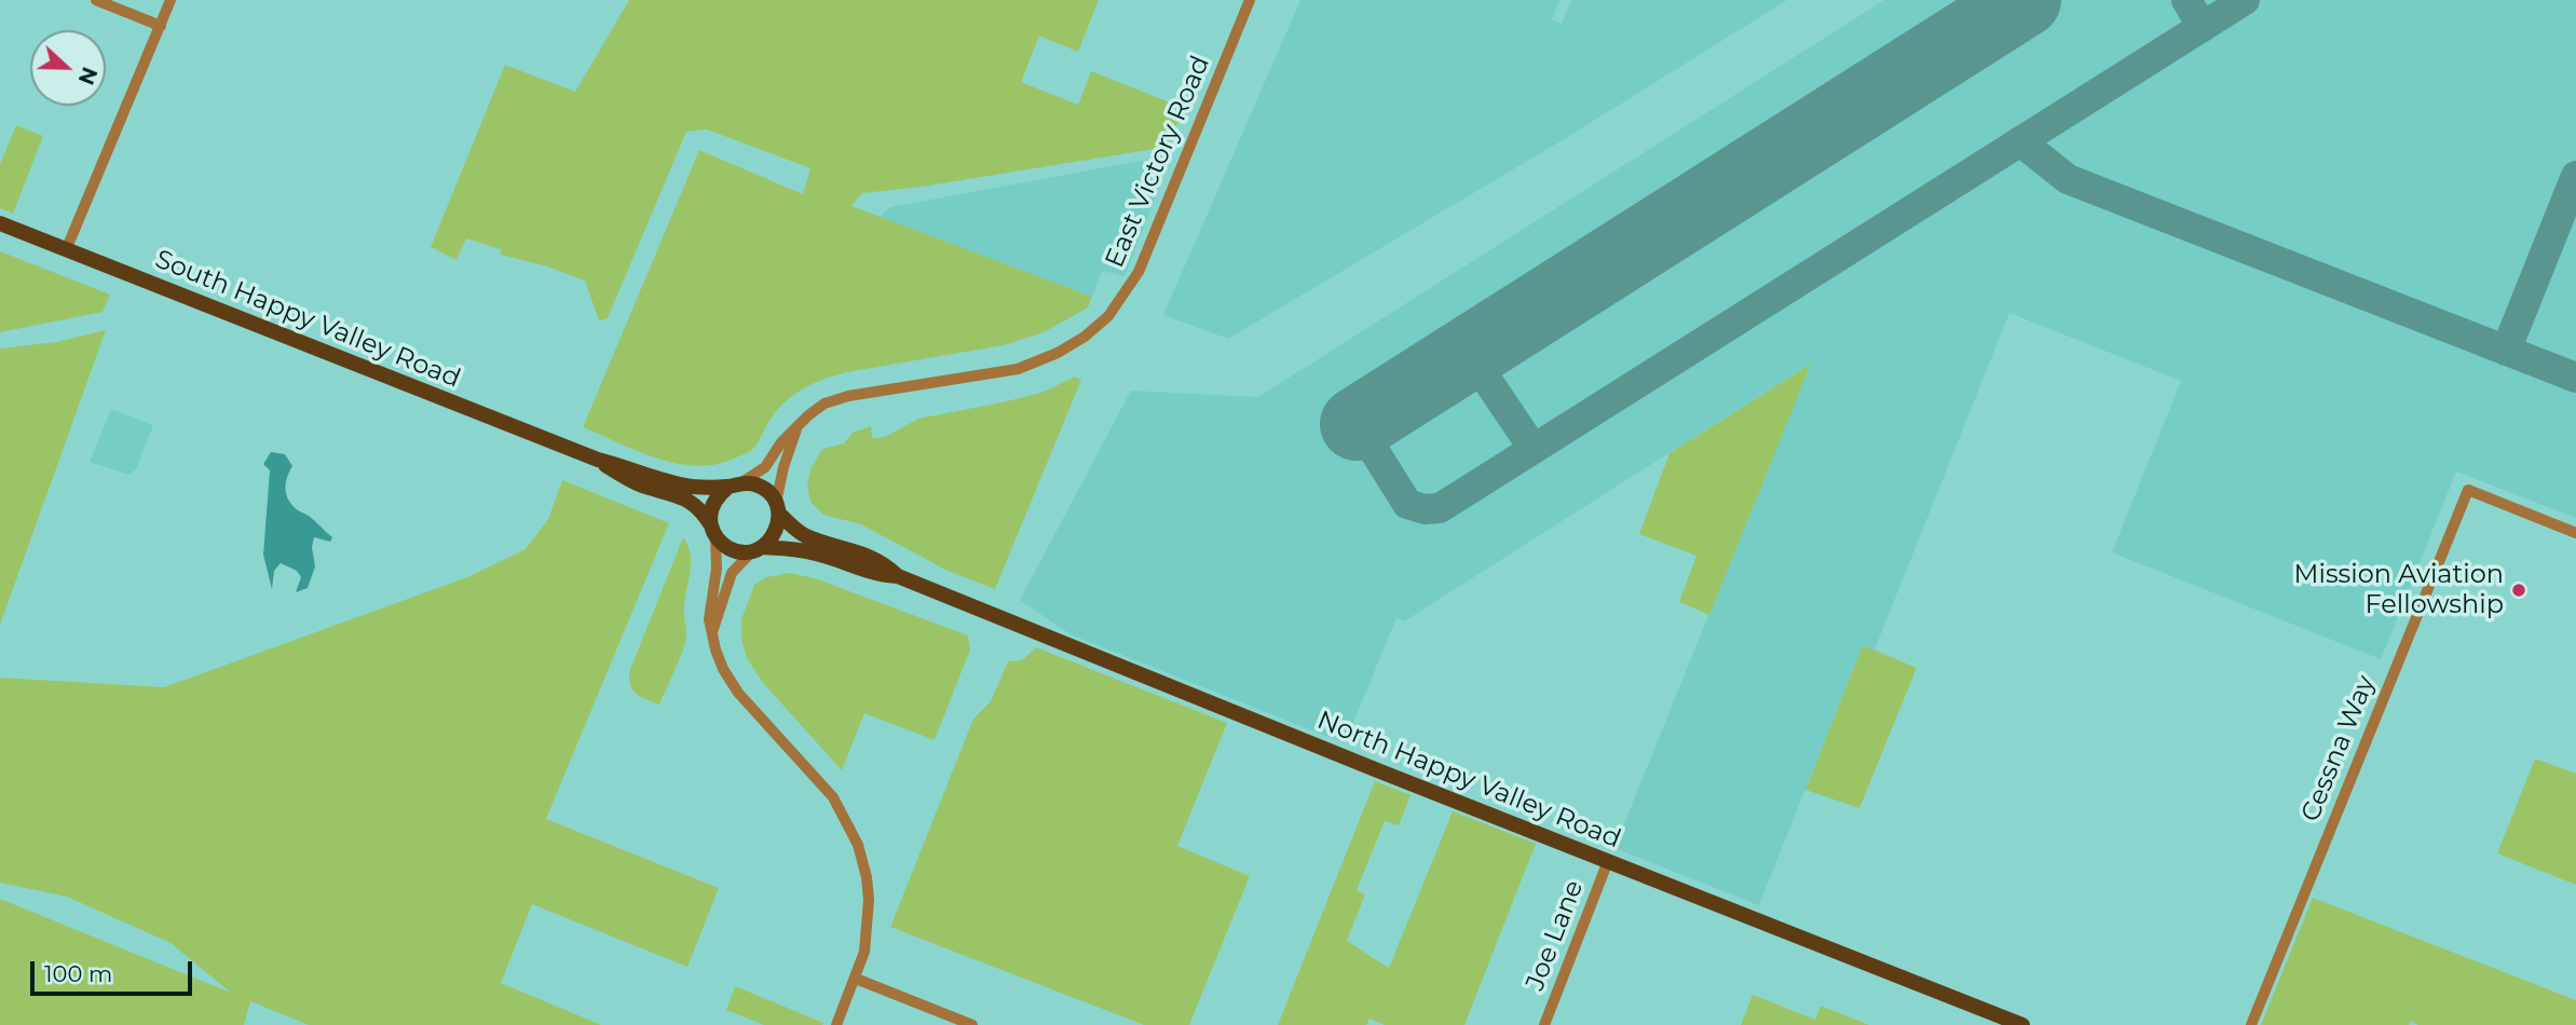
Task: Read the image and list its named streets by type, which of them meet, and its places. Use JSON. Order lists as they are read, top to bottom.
{
  "streets": {
    "main road": ["South Happy Valley Road", "North Happy Valley Road"],
    "street": ["East Victory Road", "Cessna Way", "Joe Lane"]
  },
  "crossings": [
    ["East Victory Road", "North Happy Valley Road"],
    ["North Happy Valley Road", "Joe Lane"]
  ],
  "places": ["Mission Aviation Fellowship"],
  "scale_bar": "100 m",
  "north": "right"
}
